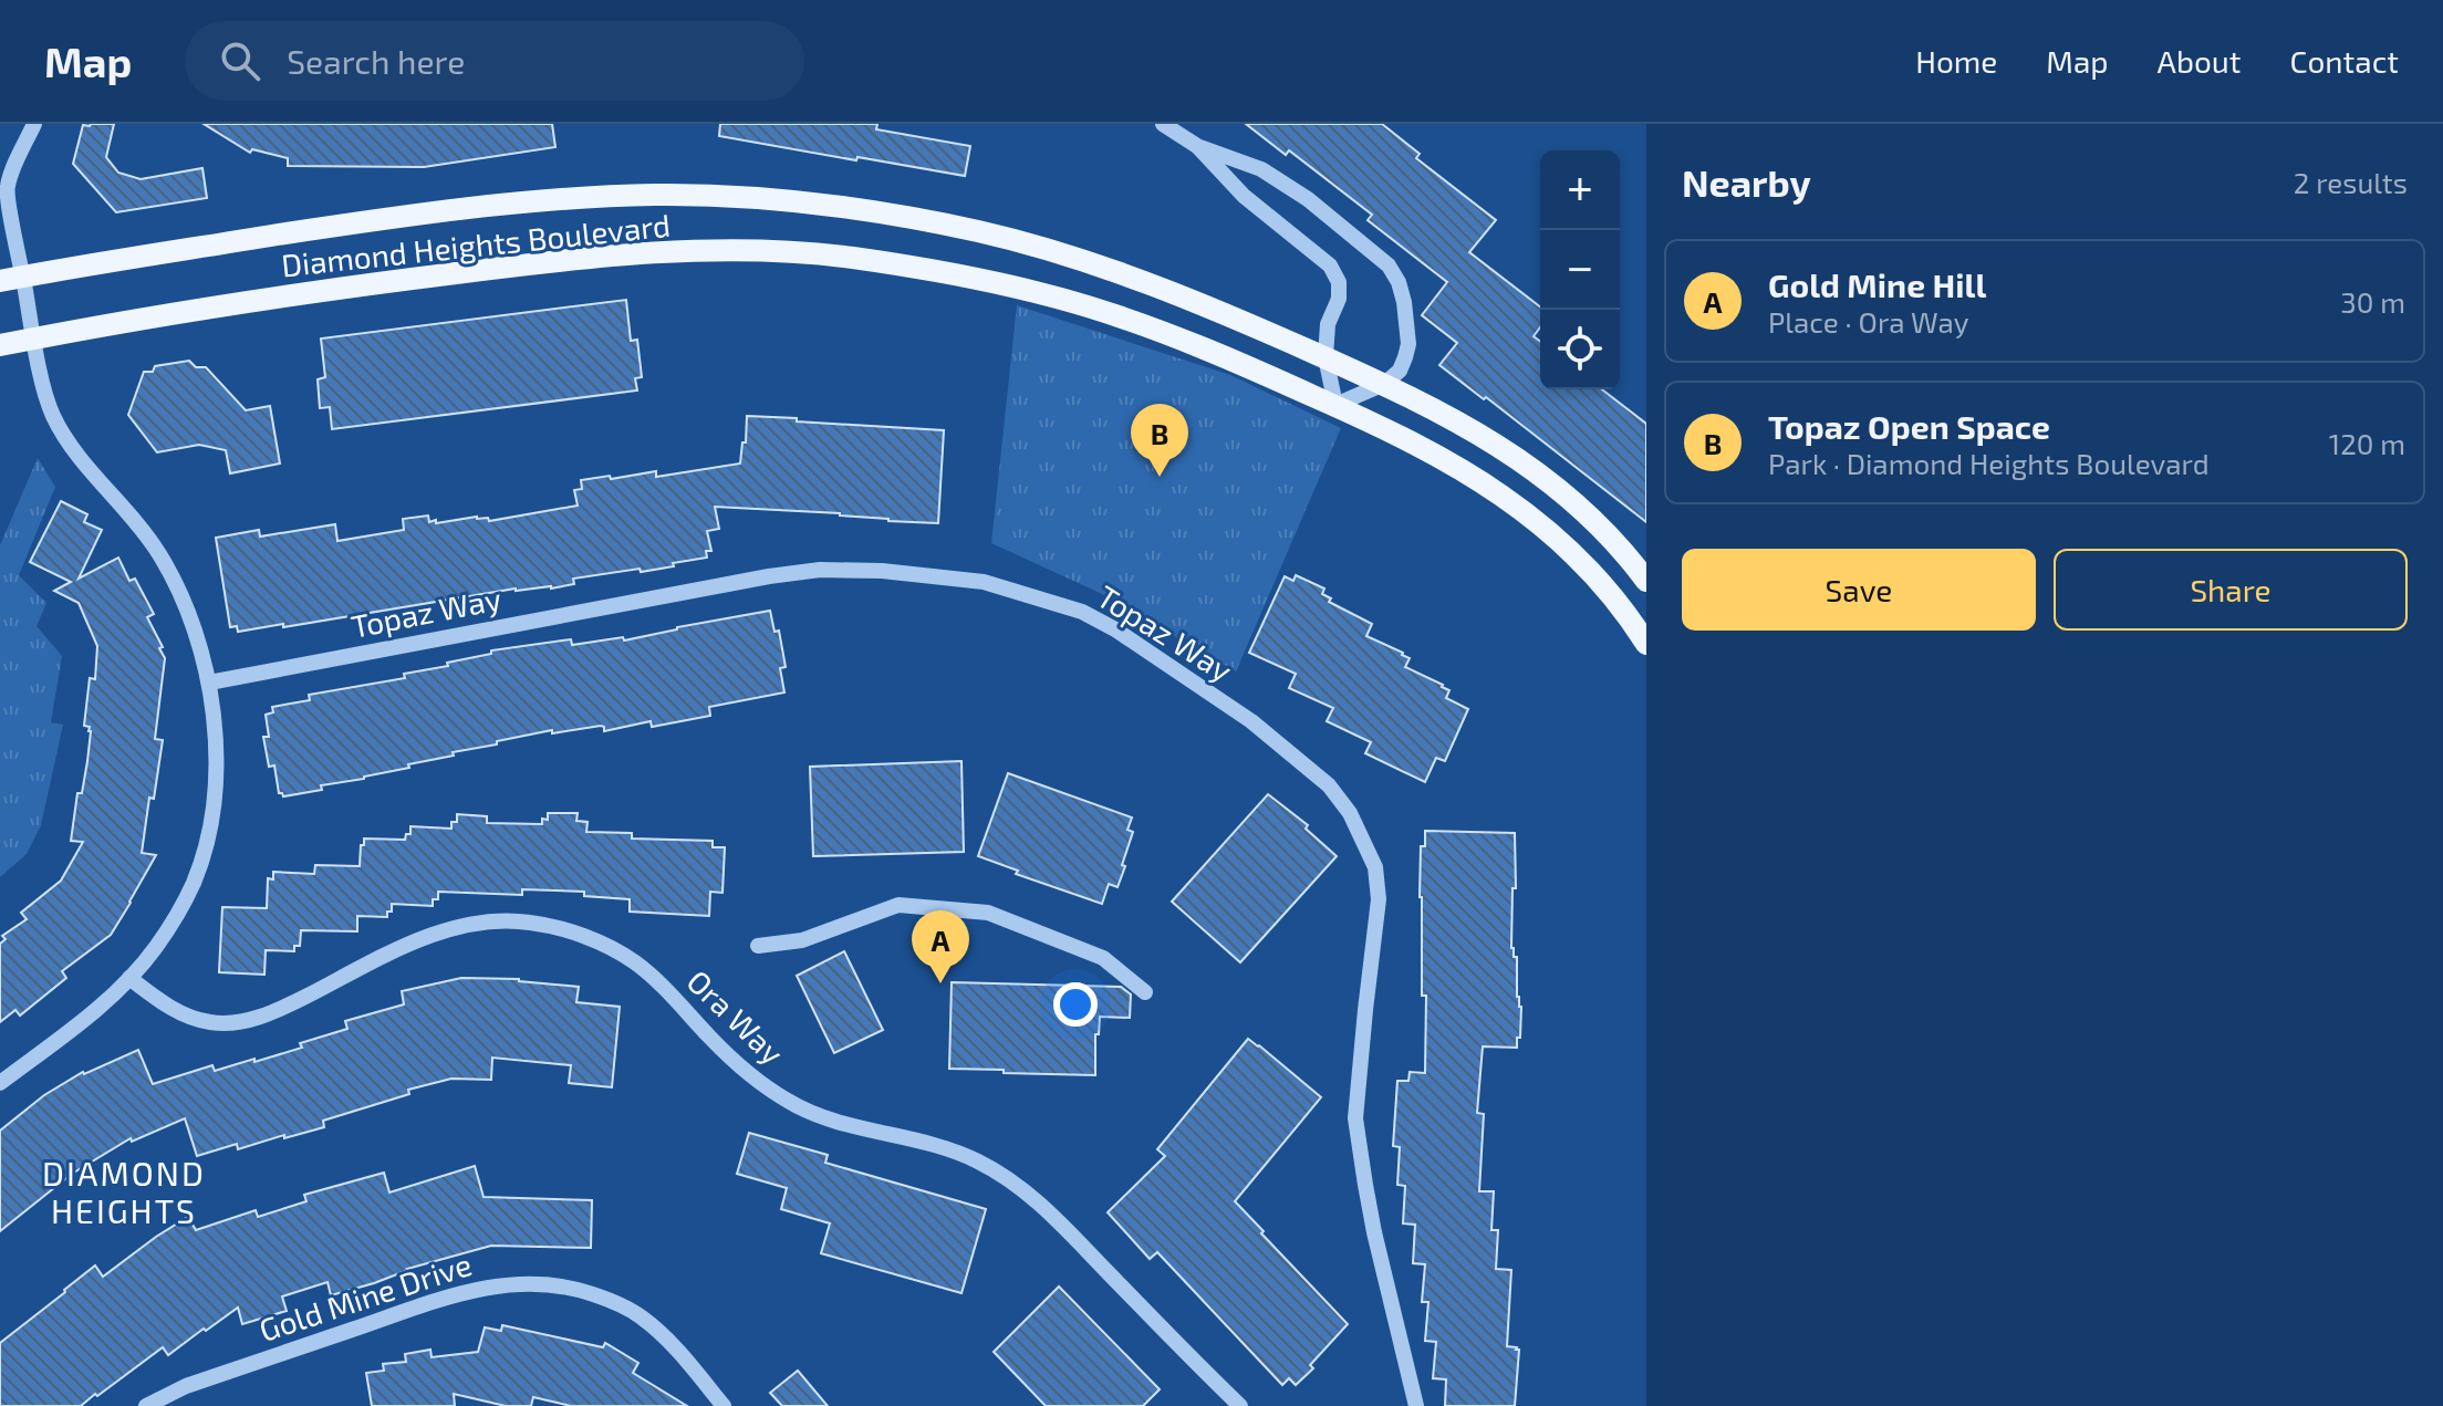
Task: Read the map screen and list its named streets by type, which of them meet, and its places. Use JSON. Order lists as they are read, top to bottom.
{
  "streets": {
    "main road": ["Diamond Heights Boulevard"],
    "street": ["Topaz Way", "Ora Way", "Gold Mine Drive"]
  },
  "districts": ["DIAMOND HEIGHTS"],
  "page": {
    "header": "Map",
    "search": "Search here",
    "nav": [
      "Home",
      "Map",
      "About",
      "Contact"
    ],
    "heading": ["Nearby", "2 results"],
    "map_buttons": ["+", "−"],
    "list": [
      {
        "mark": "A",
        "name": "Gold Mine Hill",
        "note": "Place · Ora Way",
        "value": "30 m"
      },
      {
        "mark": "B",
        "name": "Topaz Open Space",
        "note": "Park · Diamond Heights Boulevard",
        "value": "120 m"
      }
    ],
    "pins": ["B", "A"],
    "buttons": ["Save", "Share"]
  }
}
